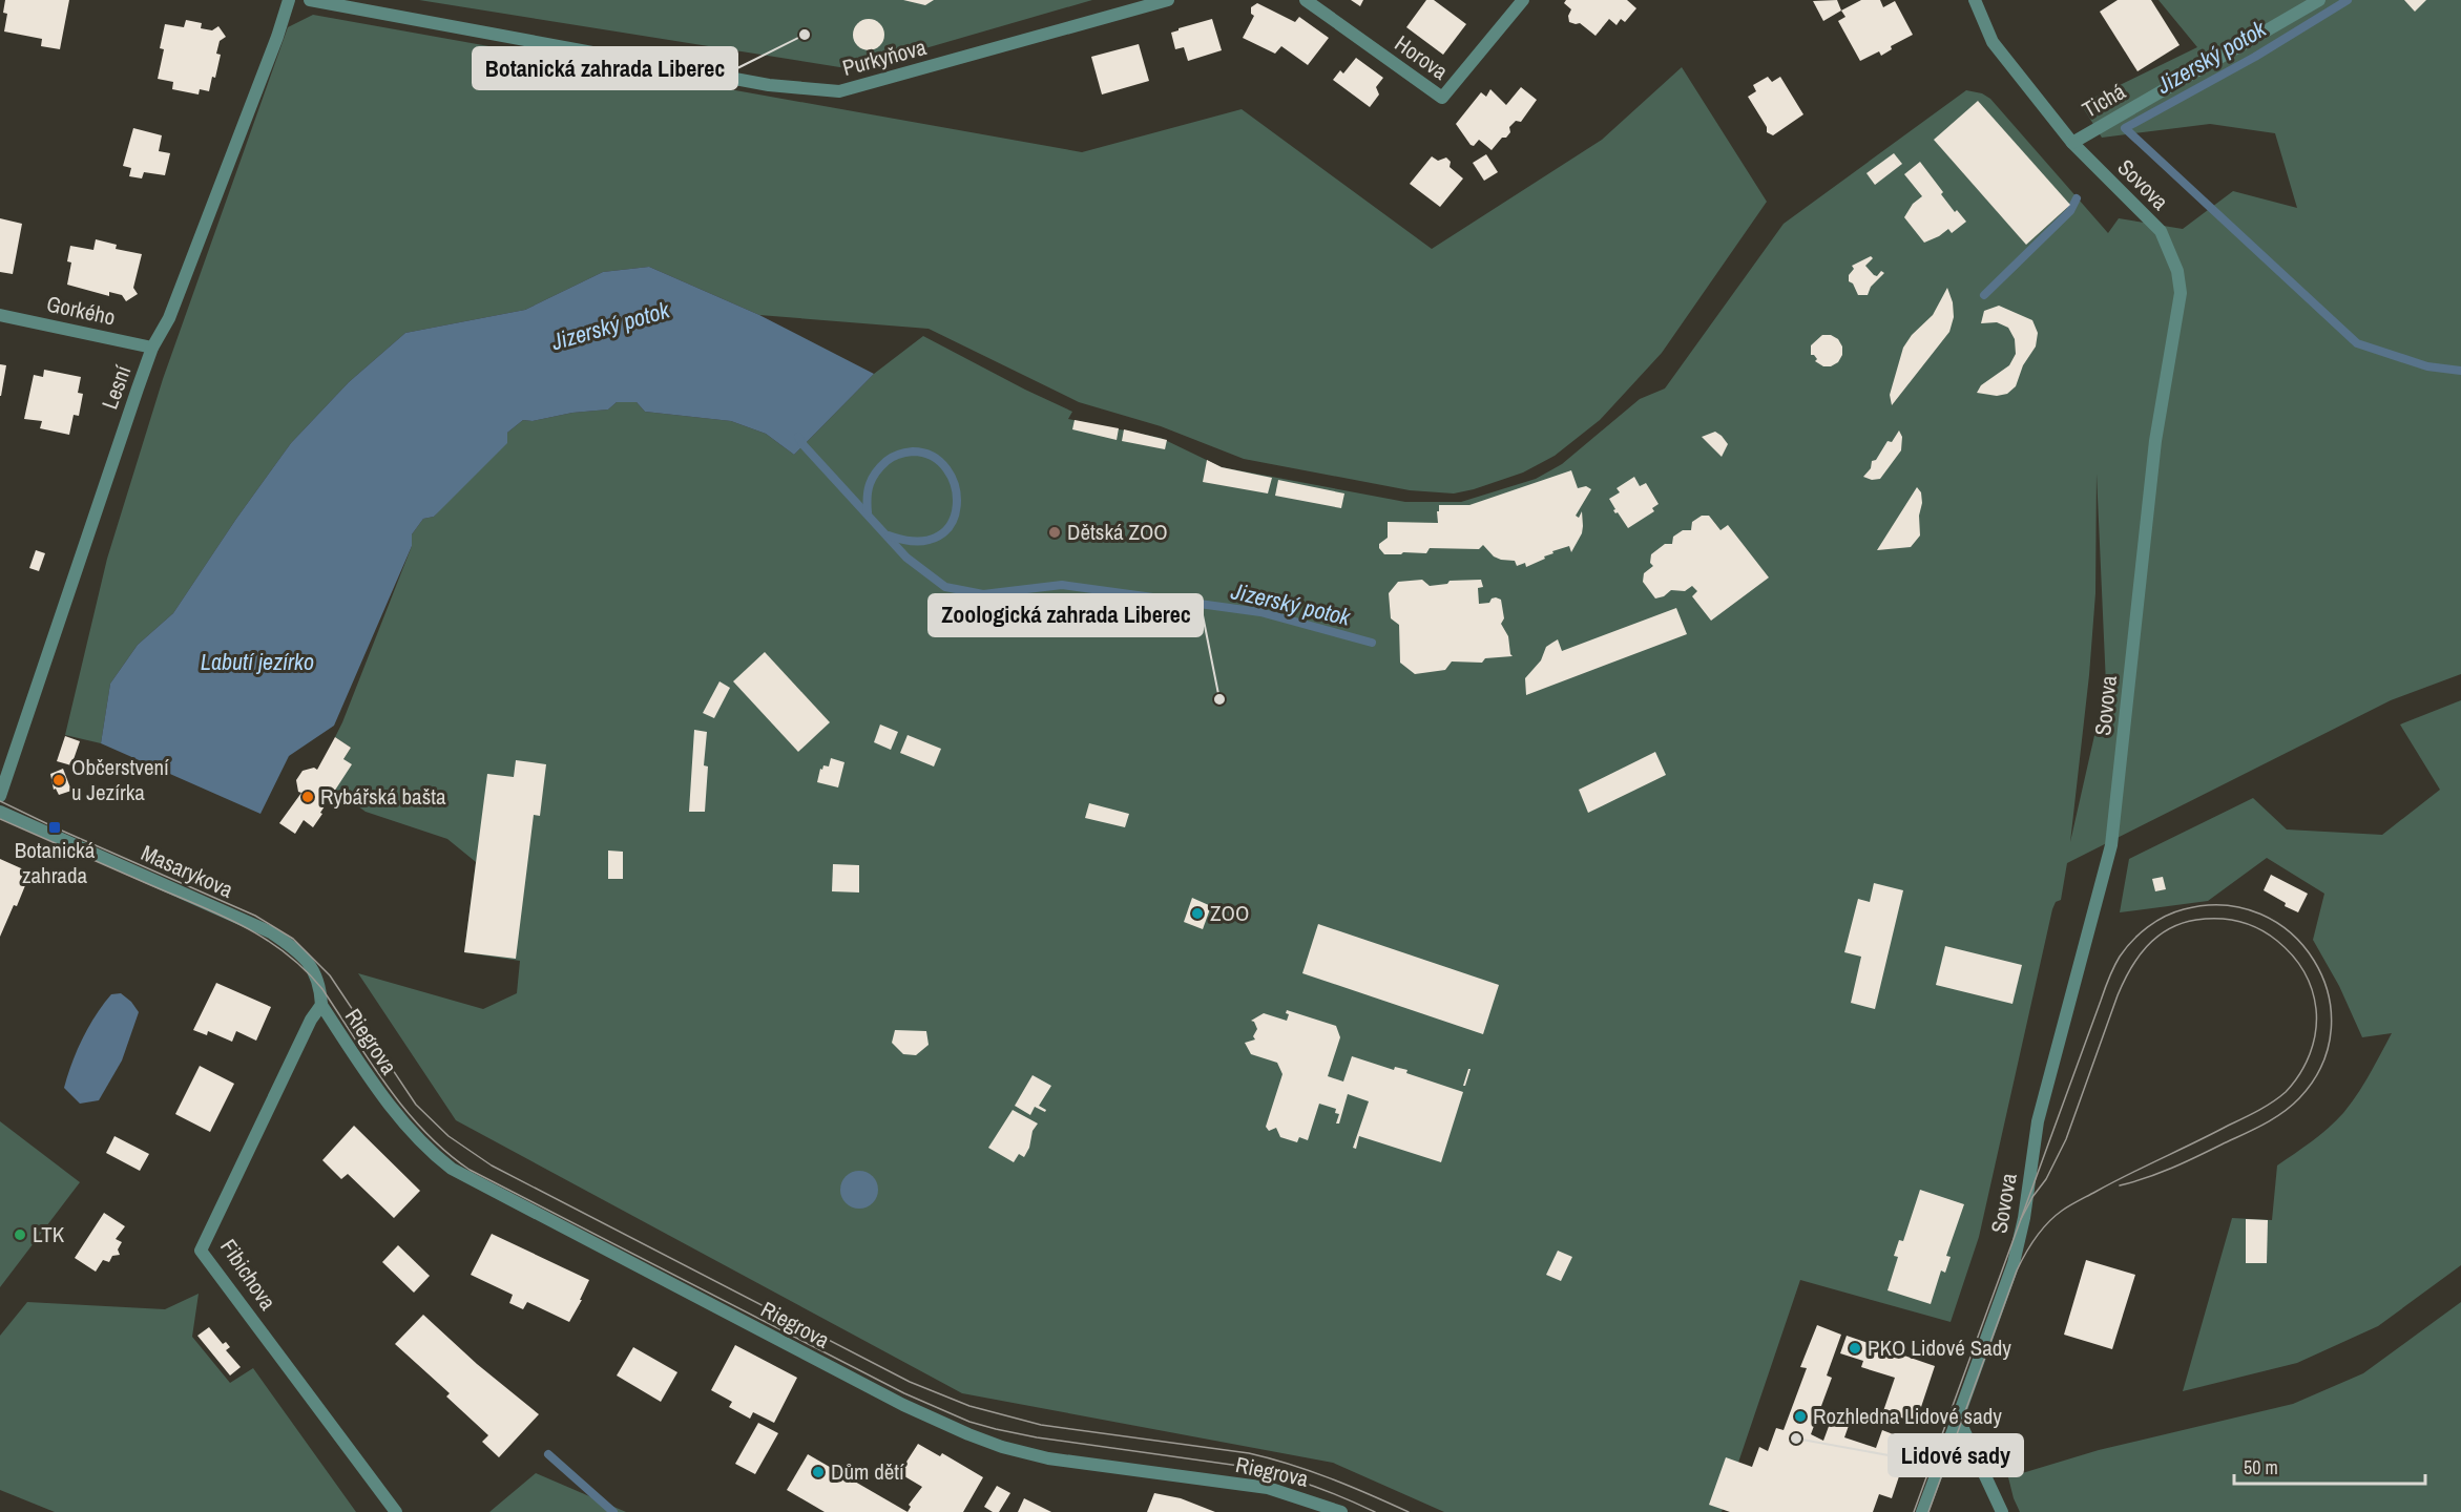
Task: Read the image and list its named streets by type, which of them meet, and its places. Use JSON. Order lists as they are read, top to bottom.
{
  "streets": {
    "street": [
      "Purkyňova",
      "Horova",
      "Tichá",
      "Sovova",
      "Gorkého",
      "Lesní",
      "Masarykova",
      "Riegrova",
      "Fibichova"
    ]
  },
  "crossings": [
    ["Tichá", "Sovova"],
    ["Gorkého", "Lesní"],
    ["Masarykova", "Riegrova"],
    ["Masarykova", "Fibichova"],
    ["Riegrova", "Fibichova"]
  ],
  "water": ["Jizerský potok", "Labutí jezírko"],
  "places": {
    "other": [
      "Botanická zahrada Liberec",
      "Dětská ZOO",
      "Zoologická zahrada Liberec",
      "Občerstvení u Jezírka",
      "Rybářská bašta",
      "ZOO",
      "LTK",
      "PKO Lidové Sady",
      "Rozhledna Lidové sady",
      "Lidové sady",
      "Dům dětí"
    ],
    "transit": ["Botanická zahrada"]
  },
  "scale_bar": "50 m"
}
